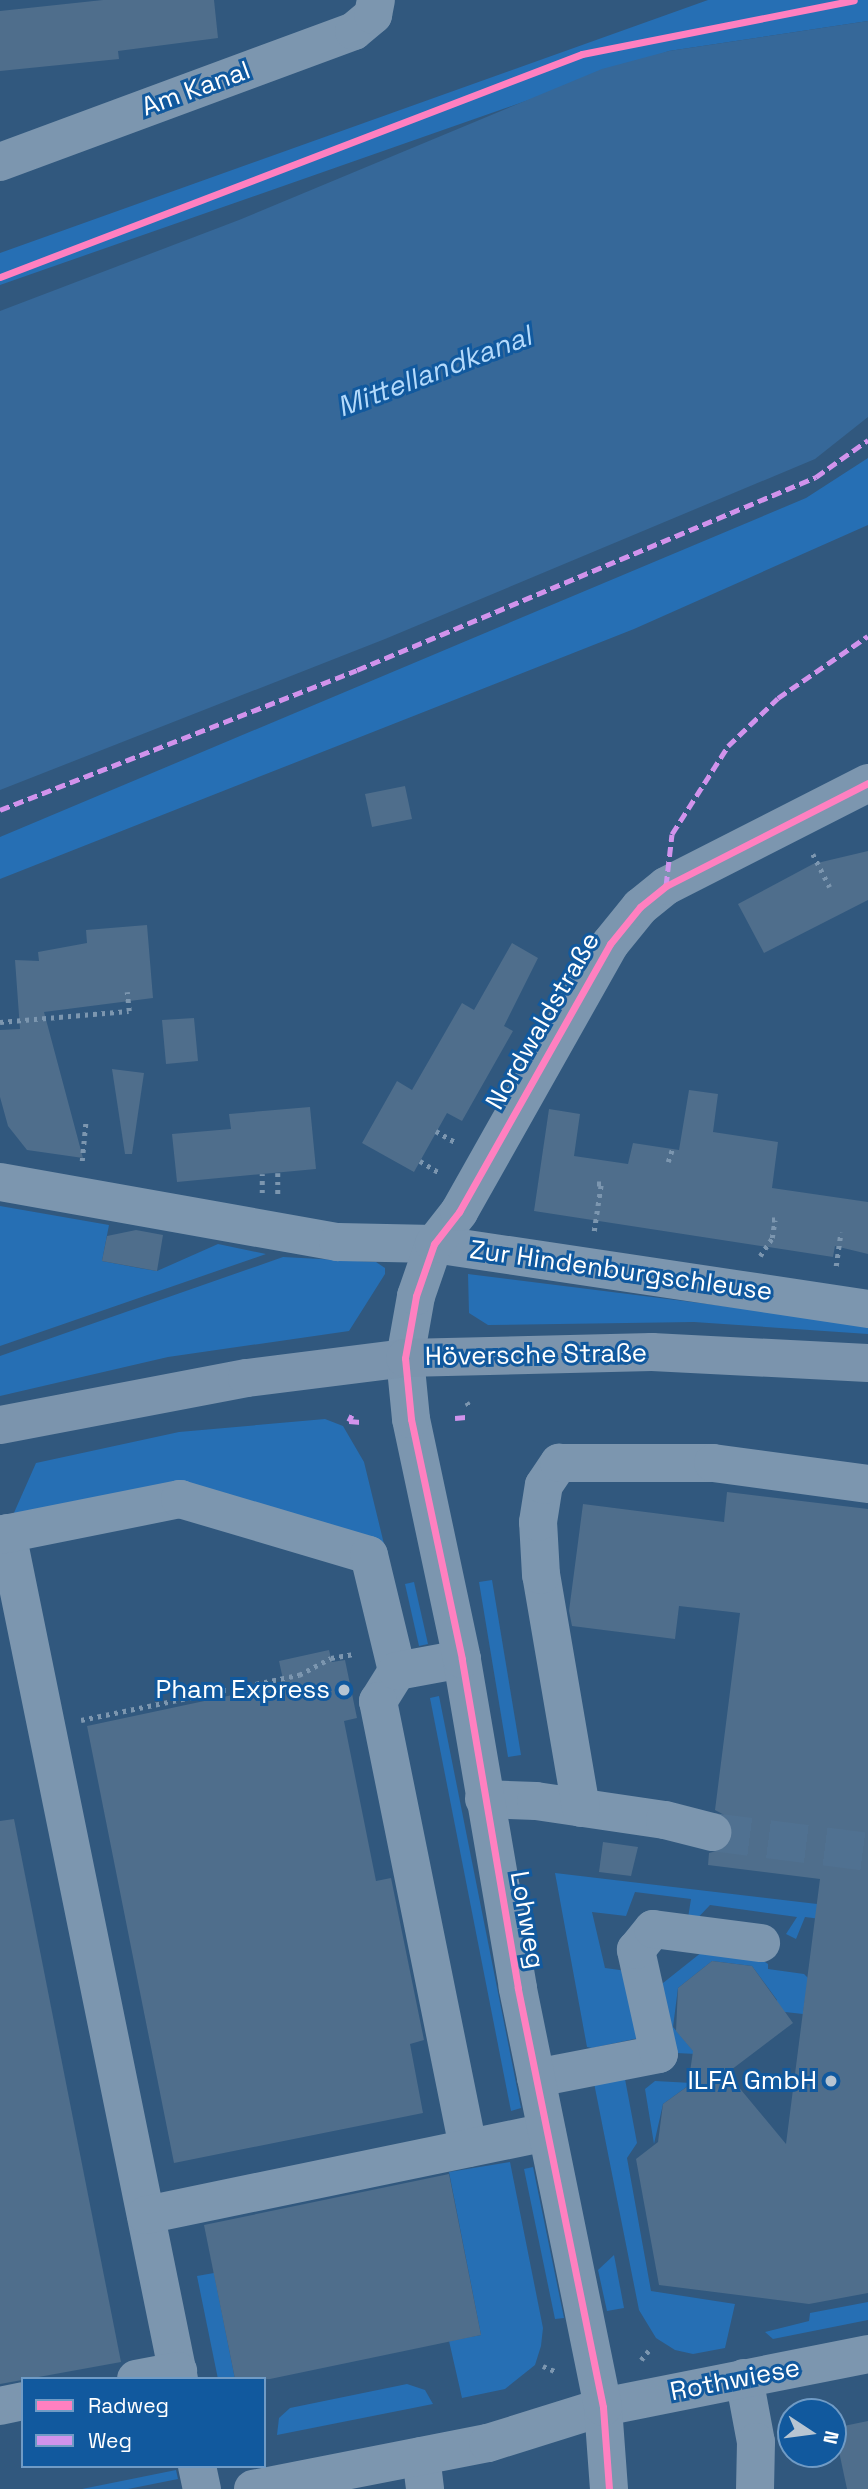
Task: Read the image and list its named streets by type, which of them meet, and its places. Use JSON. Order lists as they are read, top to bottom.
{
  "streets": {
    "main road": ["Höversche Straße"],
    "street": [
      "Am Kanal",
      "Nordwaldstraße",
      "Zur Hindenburgschleuse",
      "Lohweg",
      "Rothwiese"
    ]
  },
  "crossings": [
    ["Nordwaldstraße", "Zur Hindenburgschleuse"],
    ["Nordwaldstraße", "Höversche Straße"],
    ["Nordwaldstraße", "Lohweg"],
    ["Höversche Straße", "Lohweg"],
    ["Lohweg", "Rothwiese"]
  ],
  "water": ["Mittellandkanal"],
  "places": ["Pham Express", "ILFA GmbH"],
  "legend": ["Radweg", "Weg"],
  "north": "right"
}
